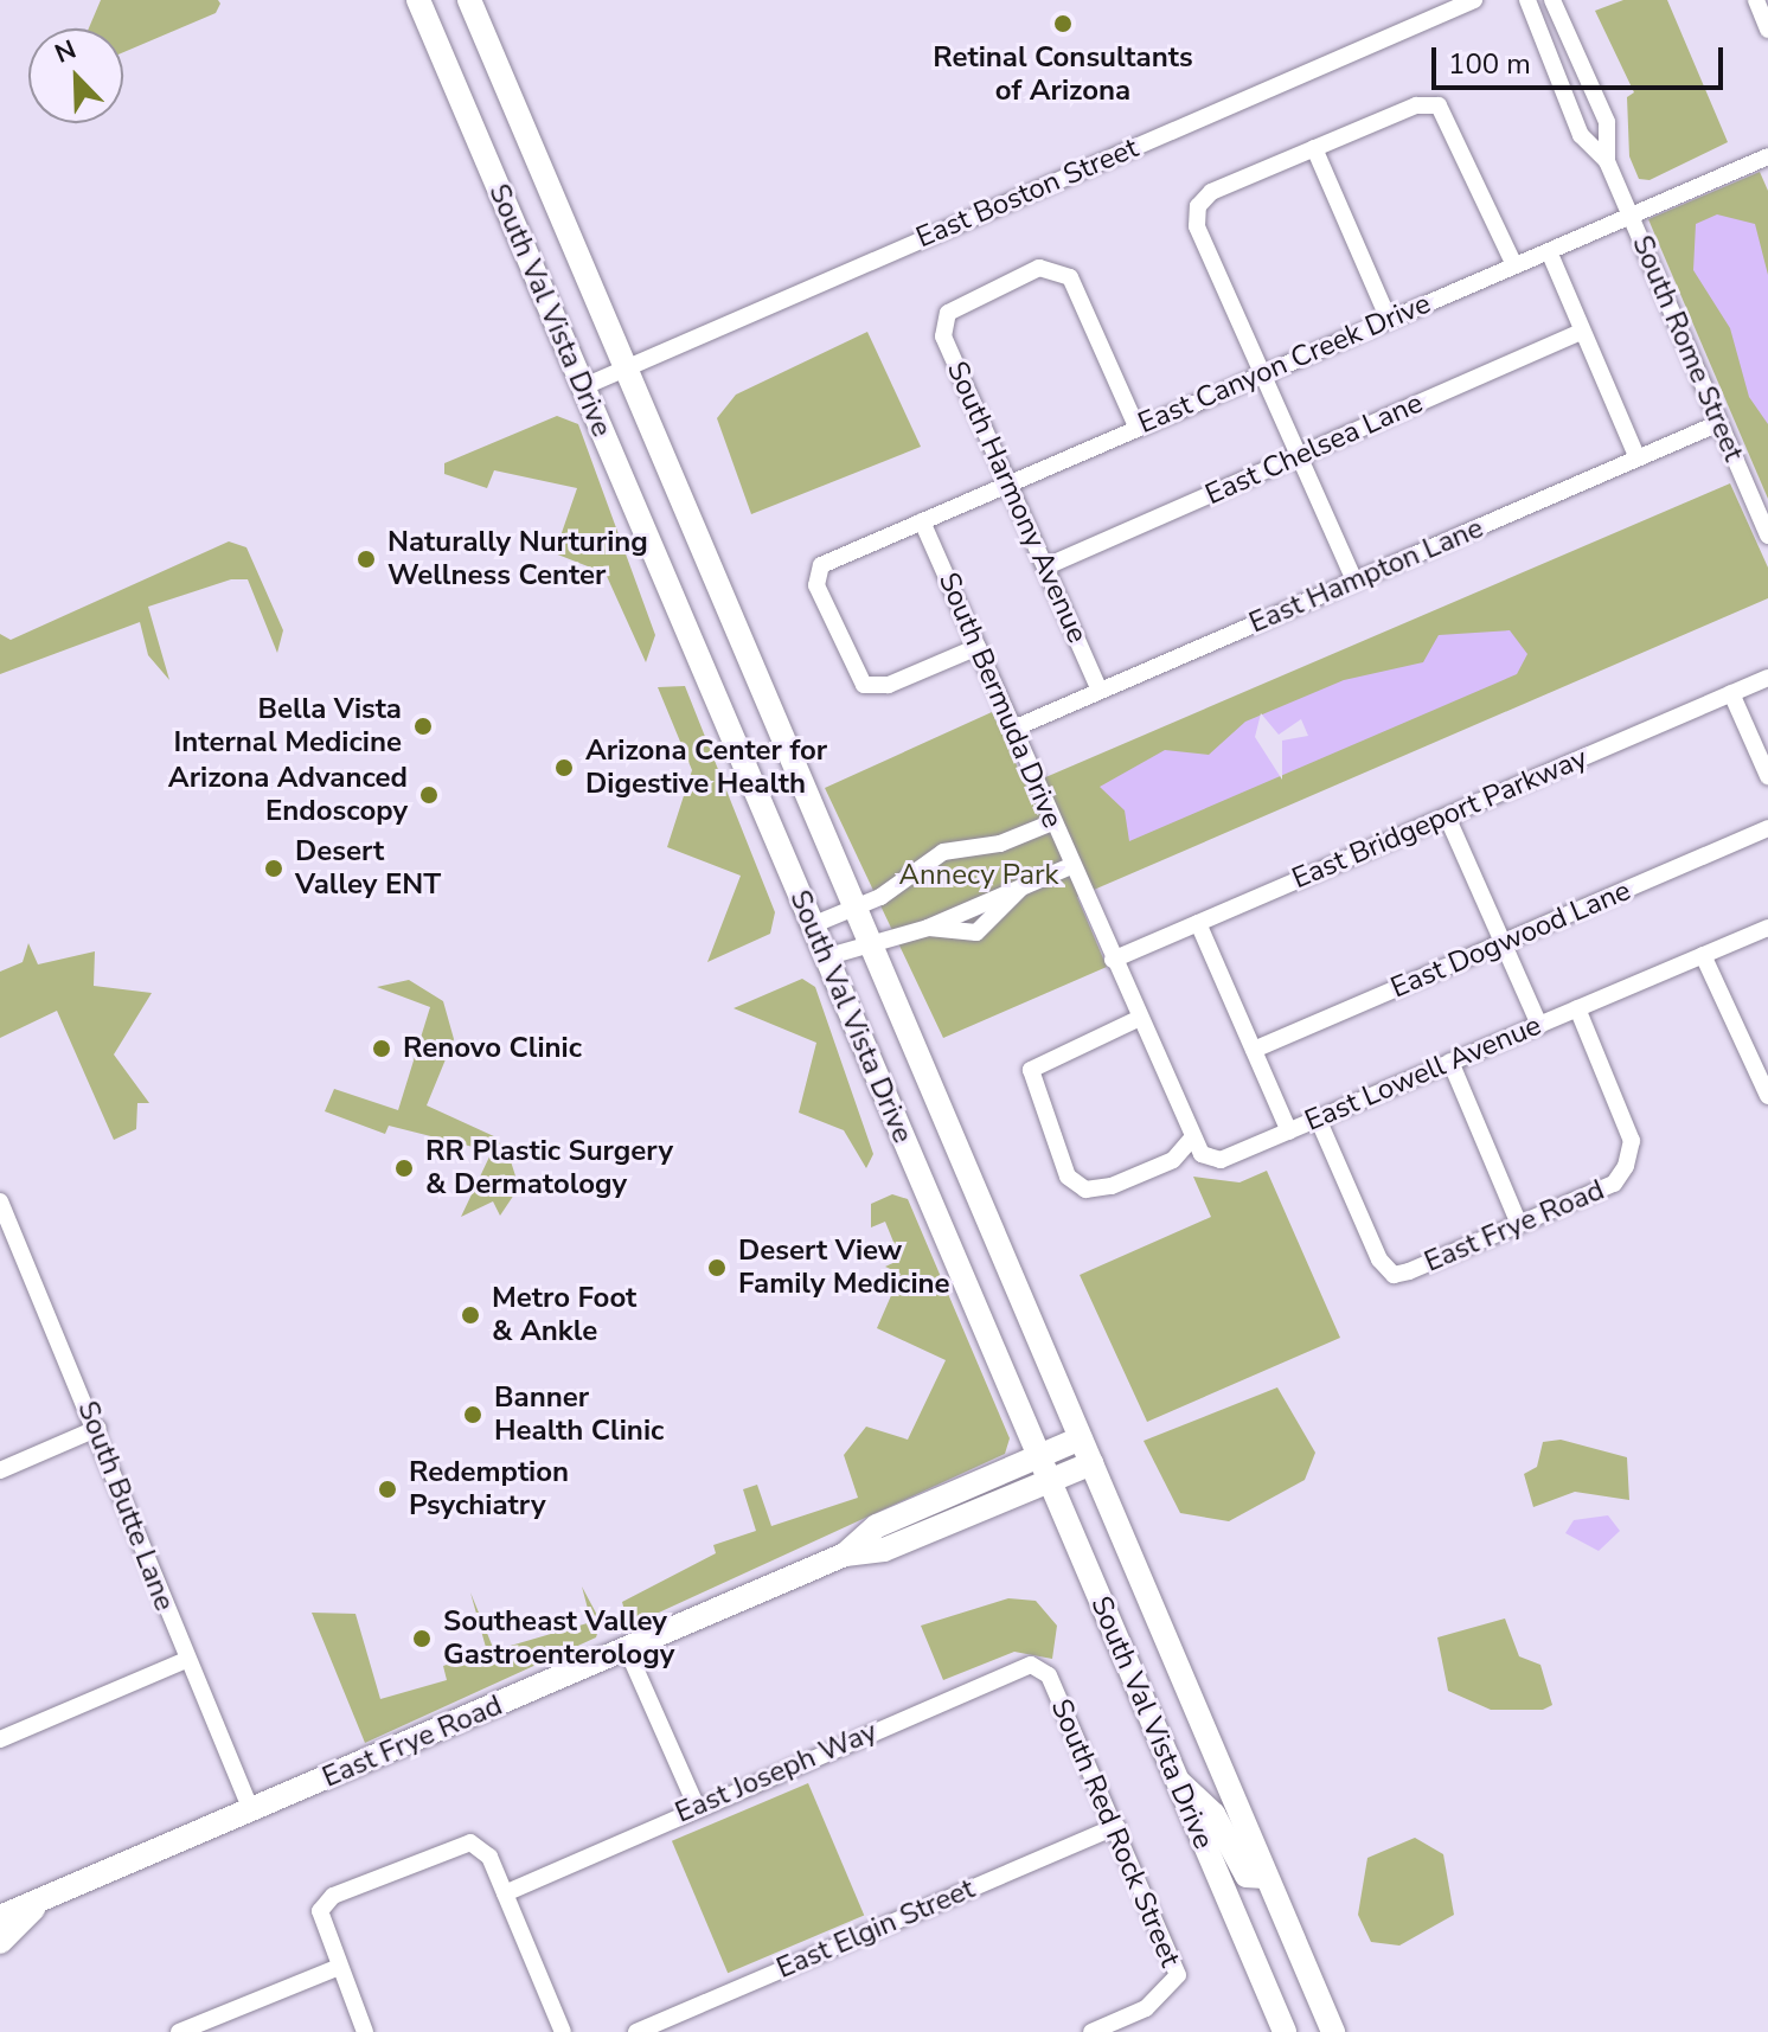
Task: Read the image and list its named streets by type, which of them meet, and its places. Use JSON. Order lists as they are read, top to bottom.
{
  "streets": {
    "main road": ["South Val Vista Drive", "East Frye Road"],
    "street": [
      "East Boston Street",
      "South Rome Street",
      "East Canyon Creek Drive",
      "East Chelsea Lane",
      "South Harmony Avenue",
      "East Hampton Lane",
      "South Bermuda Drive",
      "East Bridgeport Parkway",
      "East Dogwood Lane",
      "East Lowell Avenue",
      "South Butte Lane",
      "East Joseph Way",
      "South Red Rock Street",
      "East Elgin Street"
    ]
  },
  "crossings": [
    ["East Boston Street", "South Val Vista Drive"],
    ["South Val Vista Drive", "East Frye Road"],
    ["South Rome Street", "East Canyon Creek Drive"],
    ["South Rome Street", "East Hampton Lane"],
    ["East Canyon Creek Drive", "South Harmony Avenue"],
    ["East Canyon Creek Drive", "South Bermuda Drive"],
    ["East Chelsea Lane", "South Harmony Avenue"],
    ["South Harmony Avenue", "East Hampton Lane"],
    ["East Hampton Lane", "South Bermuda Drive"],
    ["South Bermuda Drive", "East Bridgeport Parkway"],
    ["South Bermuda Drive", "East Lowell Avenue"],
    ["East Lowell Avenue", "East Frye Road"],
    ["East Frye Road", "South Butte Lane"],
    ["East Joseph Way", "South Red Rock Street"],
    ["South Red Rock Street", "East Elgin Street"]
  ],
  "parks": ["Annecy Park"],
  "places": [
    "Retinal Consultants of Arizona",
    "Naturally Nurturing Wellness Center",
    "Bella Vista Internal Medicine",
    "Arizona Center for Digestive Health",
    "Arizona Advanced Endoscopy",
    "Desert Valley ENT",
    "Renovo Clinic",
    "RR Plastic Surgery & Dermatology",
    "Desert View Family Medicine",
    "Metro Foot & Ankle",
    "Banner Health Clinic",
    "Redemption Psychiatry",
    "Southeast Valley Gastroenterology"
  ],
  "scale_bar": "100 m",
  "north": "top left"
}
